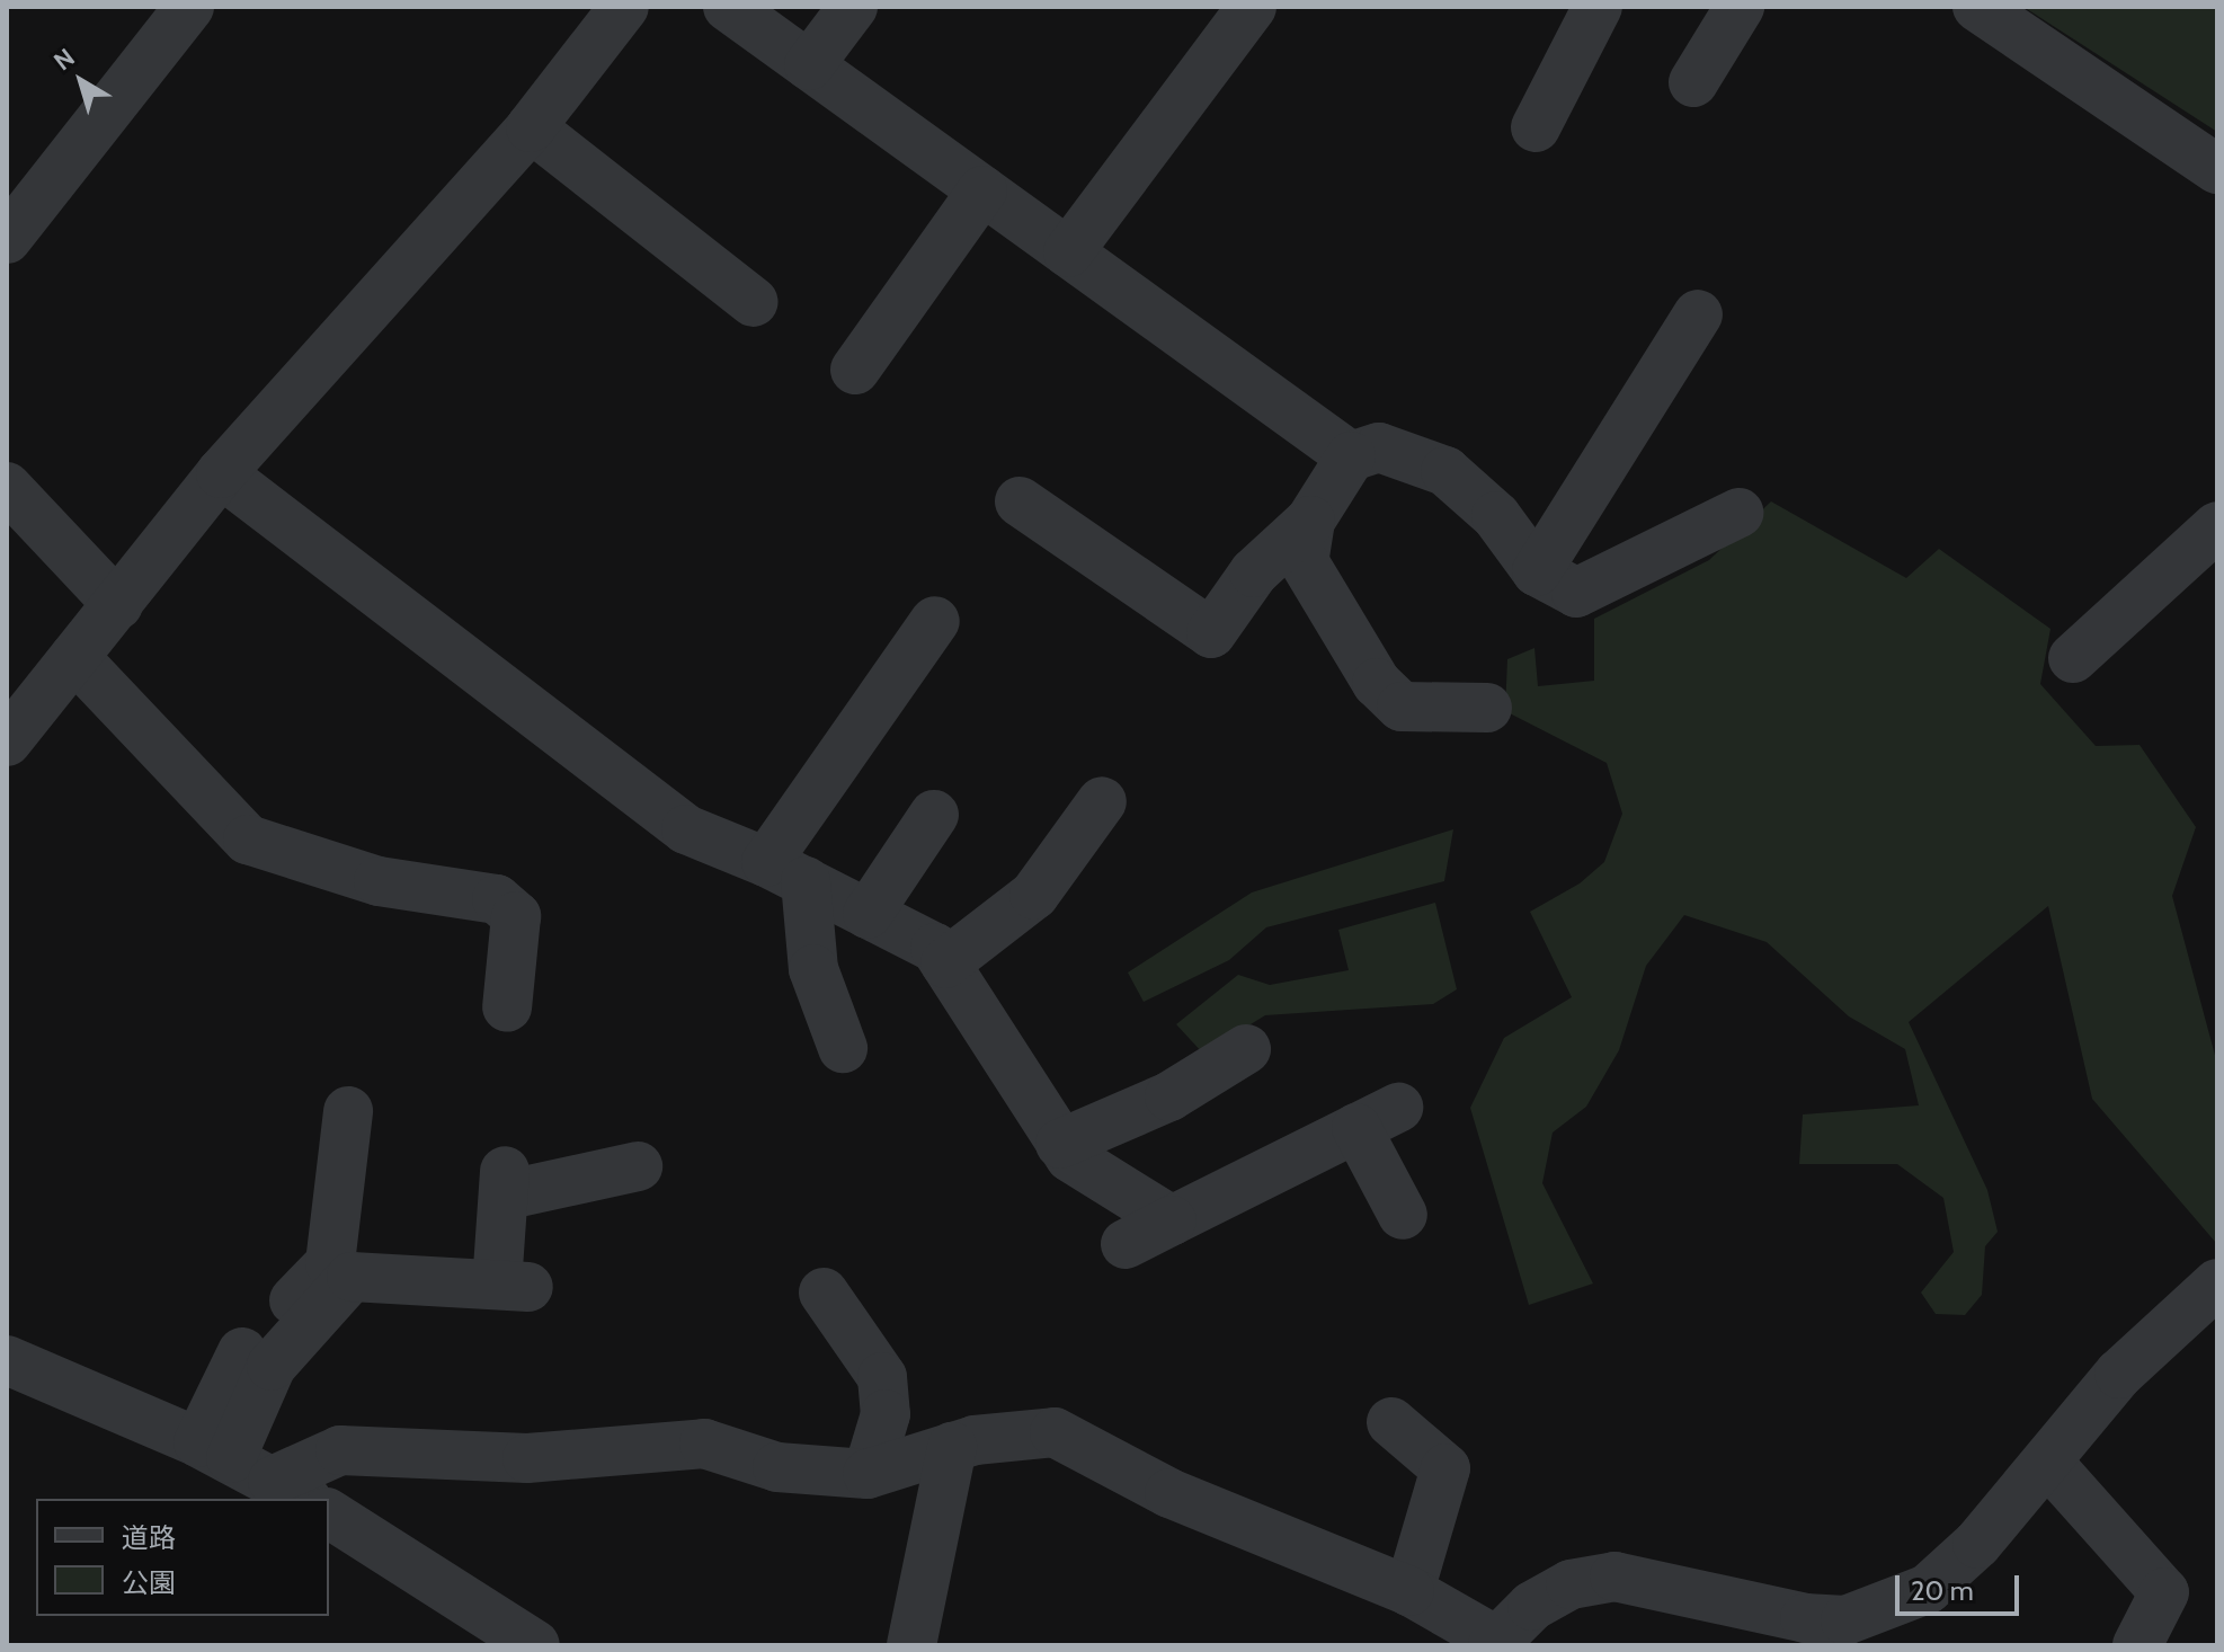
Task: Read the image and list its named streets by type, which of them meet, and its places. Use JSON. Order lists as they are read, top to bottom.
{
  "legend": ["道路", "公園"],
  "scale_bar": "20 m",
  "north": "top left"
}
